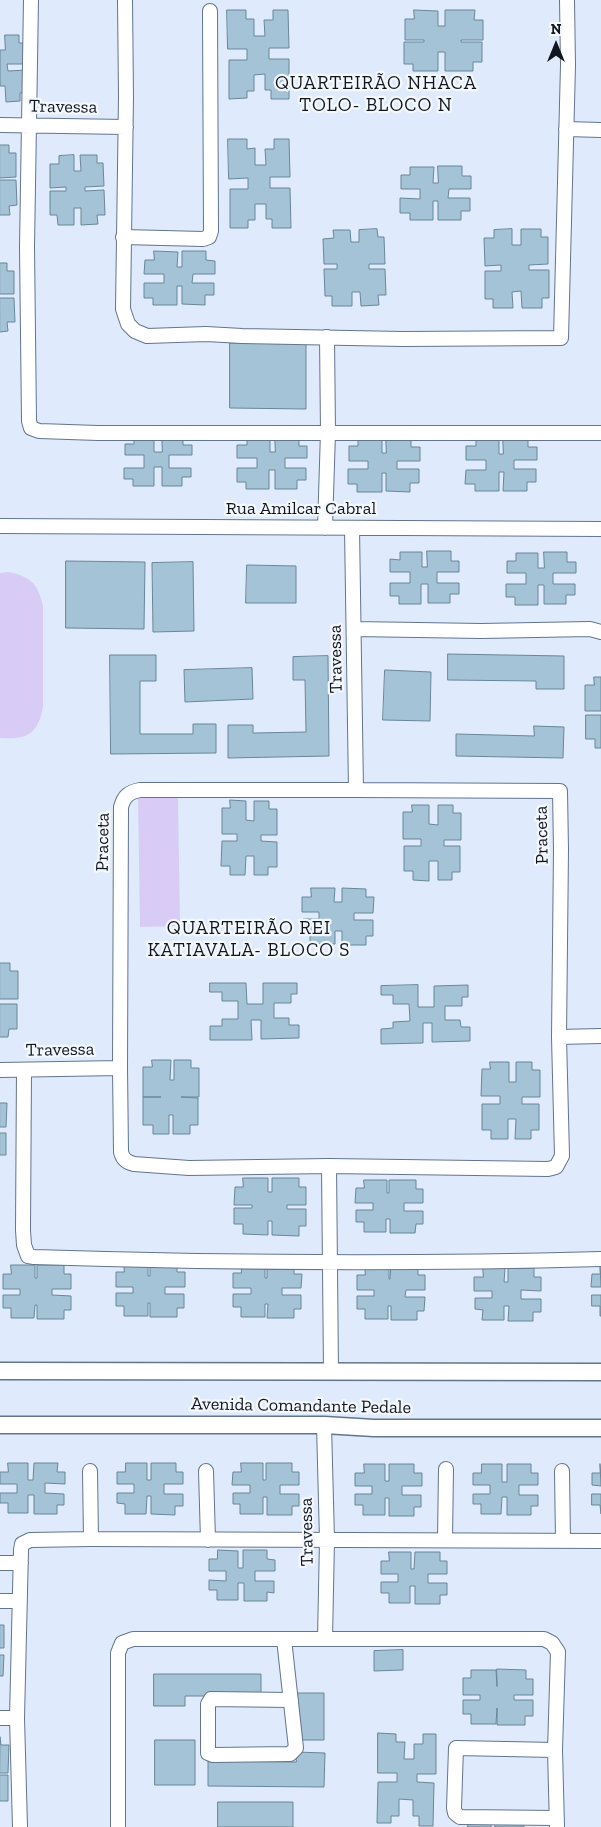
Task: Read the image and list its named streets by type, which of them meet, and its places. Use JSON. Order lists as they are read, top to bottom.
{
  "streets": {
    "street": [
      "Travessa",
      "Rua Amilcar Cabral",
      "Praceta",
      "Avenida Comandante Pedale"
    ]
  },
  "crossings": [
    ["Travessa", "Rua Amilcar Cabral"],
    ["Travessa", "Praceta"],
    ["Travessa", "Avenida Comandante Pedale"]
  ],
  "districts": ["QUARTEIRÃO NHACA TOLO- BLOCO N", "QUARTEIRÃO REI KATIAVALA- BLOCO S"],
  "north": "top"
}
